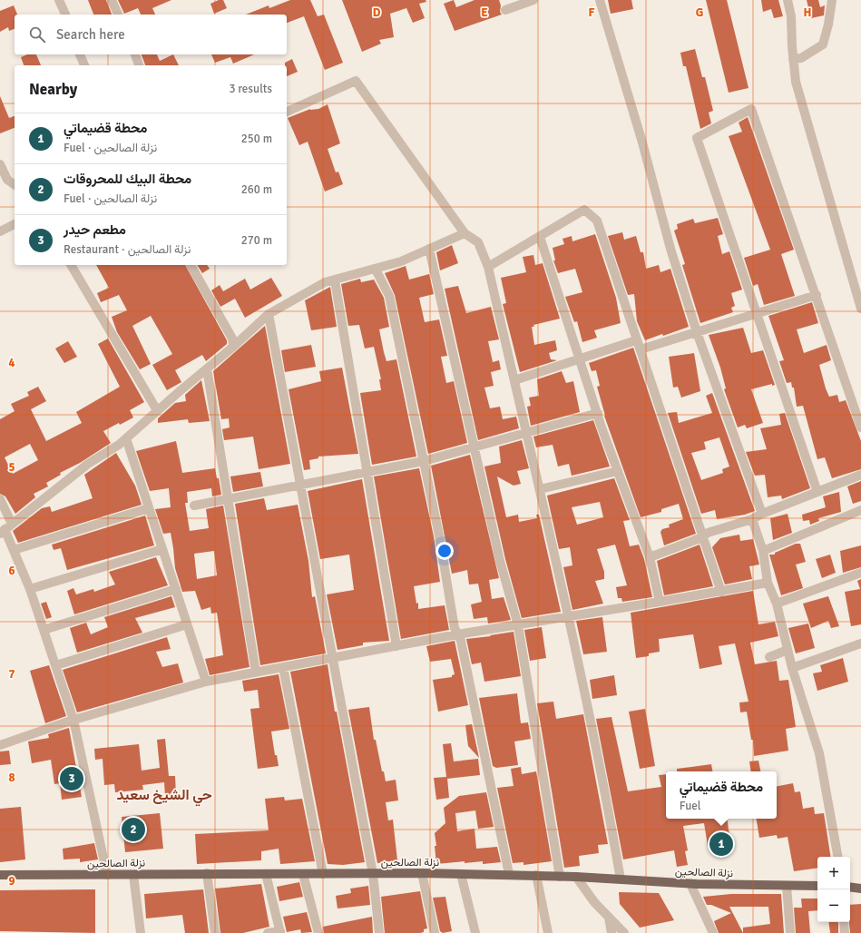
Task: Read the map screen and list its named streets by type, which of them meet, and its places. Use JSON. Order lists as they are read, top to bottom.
{
  "streets": {
    "main road": ["نزلة الصالحين"]
  },
  "districts": ["حي الشيخ سعيد"],
  "page": {
    "search": "Search here",
    "heading": ["Nearby", "3 results"],
    "list": [
      {
        "mark": "1",
        "name": "محطة قضيماتي",
        "note": "Fuel · نزلة الصالحين",
        "value": "250 m"
      },
      {
        "mark": "2",
        "name": "محطة البيك للمحروقات",
        "note": "Fuel · نزلة الصالحين",
        "value": "260 m"
      },
      {
        "mark": "3",
        "name": "مطعم حيدر",
        "note": "Restaurant · نزلة الصالحين",
        "value": "270 m"
      }
    ],
    "pins": ["3", "2", "1"],
    "popup": ["محطة قضيماتي", "Fuel"],
    "map_buttons": ["+", "−"]
  },
  "grid": {
    "columns": [
      "D",
      "E",
      "F",
      "G",
      "H"
    ],
    "rows": [
      "4",
      "5",
      "6",
      "7",
      "8",
      "9"
    ]
  }
}
